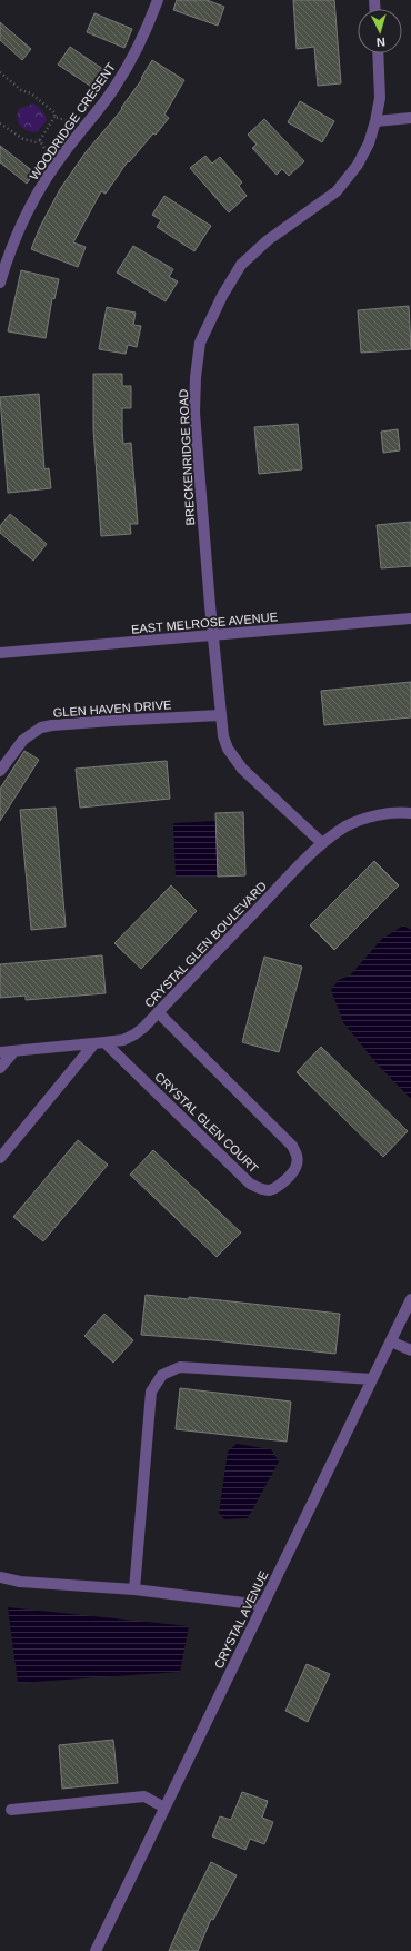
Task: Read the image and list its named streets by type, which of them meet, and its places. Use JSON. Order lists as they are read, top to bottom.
{
  "streets": {
    "street": [
      "WOODRIDGE CRESENT",
      "BRECKENRIDGE ROAD",
      "EAST MELROSE AVENUE",
      "GLEN HAVEN DRIVE",
      "CRYSTAL GLEN BOULEVARD",
      "CRYSTAL GLEN COURT",
      "CRYSTAL AVENUE"
    ]
  },
  "crossings": [
    ["BRECKENRIDGE ROAD", "EAST MELROSE AVENUE"],
    ["BRECKENRIDGE ROAD", "GLEN HAVEN DRIVE"],
    ["BRECKENRIDGE ROAD", "CRYSTAL GLEN BOULEVARD"],
    ["CRYSTAL GLEN BOULEVARD", "CRYSTAL GLEN COURT"]
  ],
  "north": "bottom"
}
